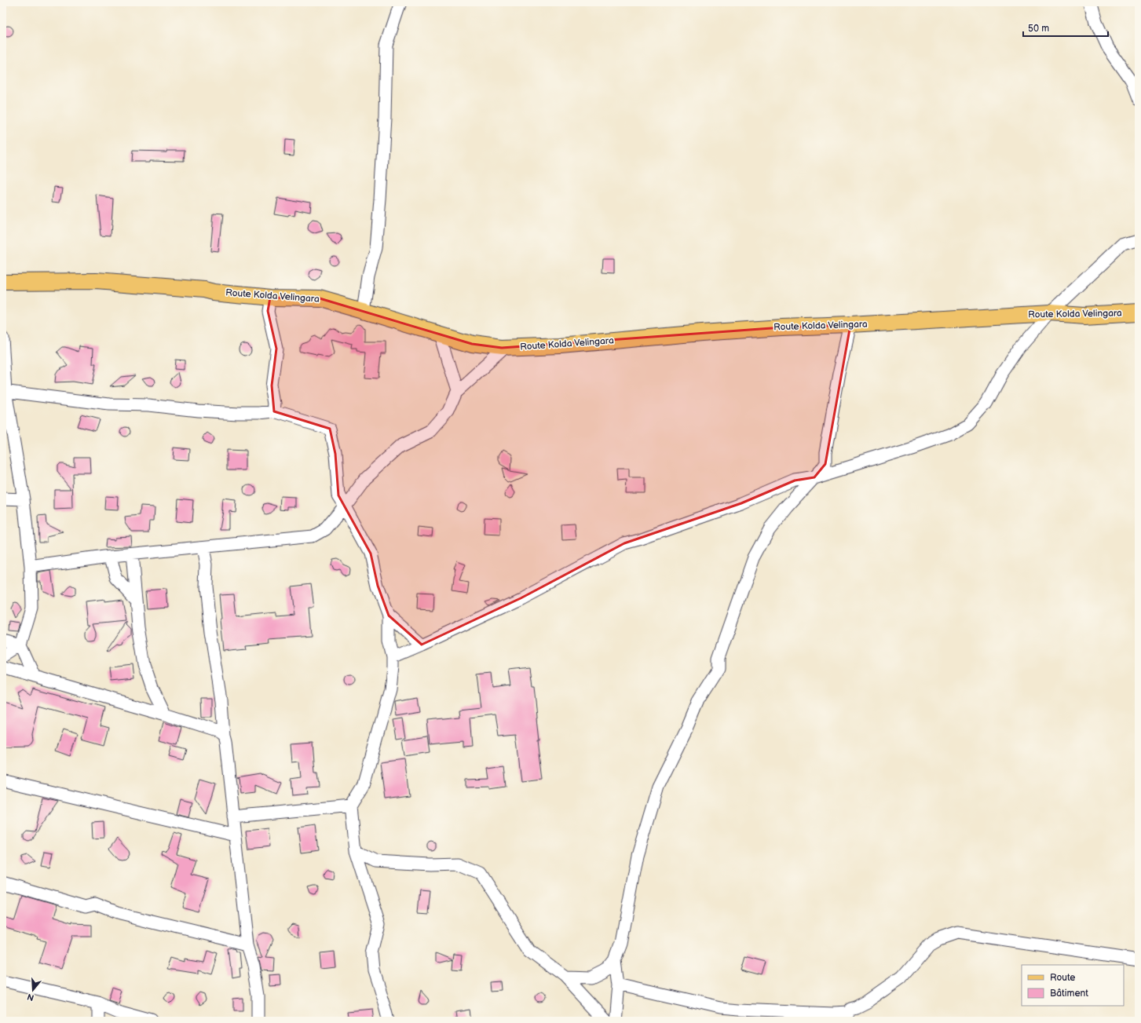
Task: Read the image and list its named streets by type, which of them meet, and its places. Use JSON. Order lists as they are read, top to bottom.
{
  "streets": {
    "main road": ["Route Kolda Velingara"]
  },
  "legend": ["Route", "Bâtiment"],
  "scale_bar": "50 m",
  "north": "bottom"
}
